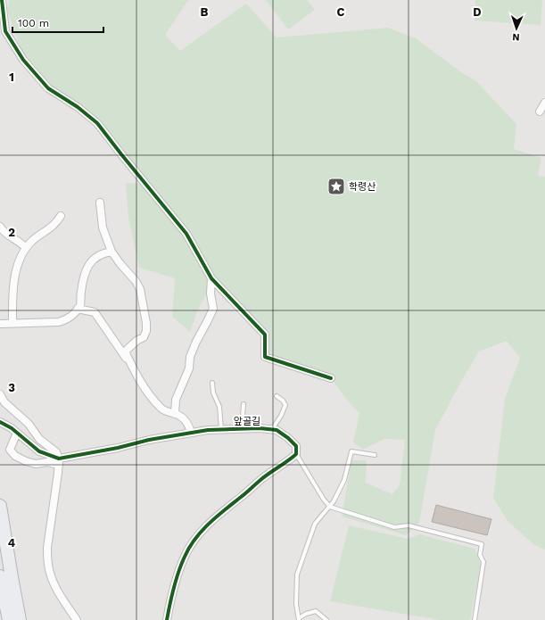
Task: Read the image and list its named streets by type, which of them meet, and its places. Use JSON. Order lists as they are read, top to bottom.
{
  "streets": {
    "street": ["앞골길"]
  },
  "places": {
    "place": ["학령산"]
  },
  "scale_bar": "100 m",
  "north": "bottom",
  "grid": {
    "columns": ["B", "C", "D"],
    "rows": [
      "1",
      "2",
      "3",
      "4"
    ]
  }
}
